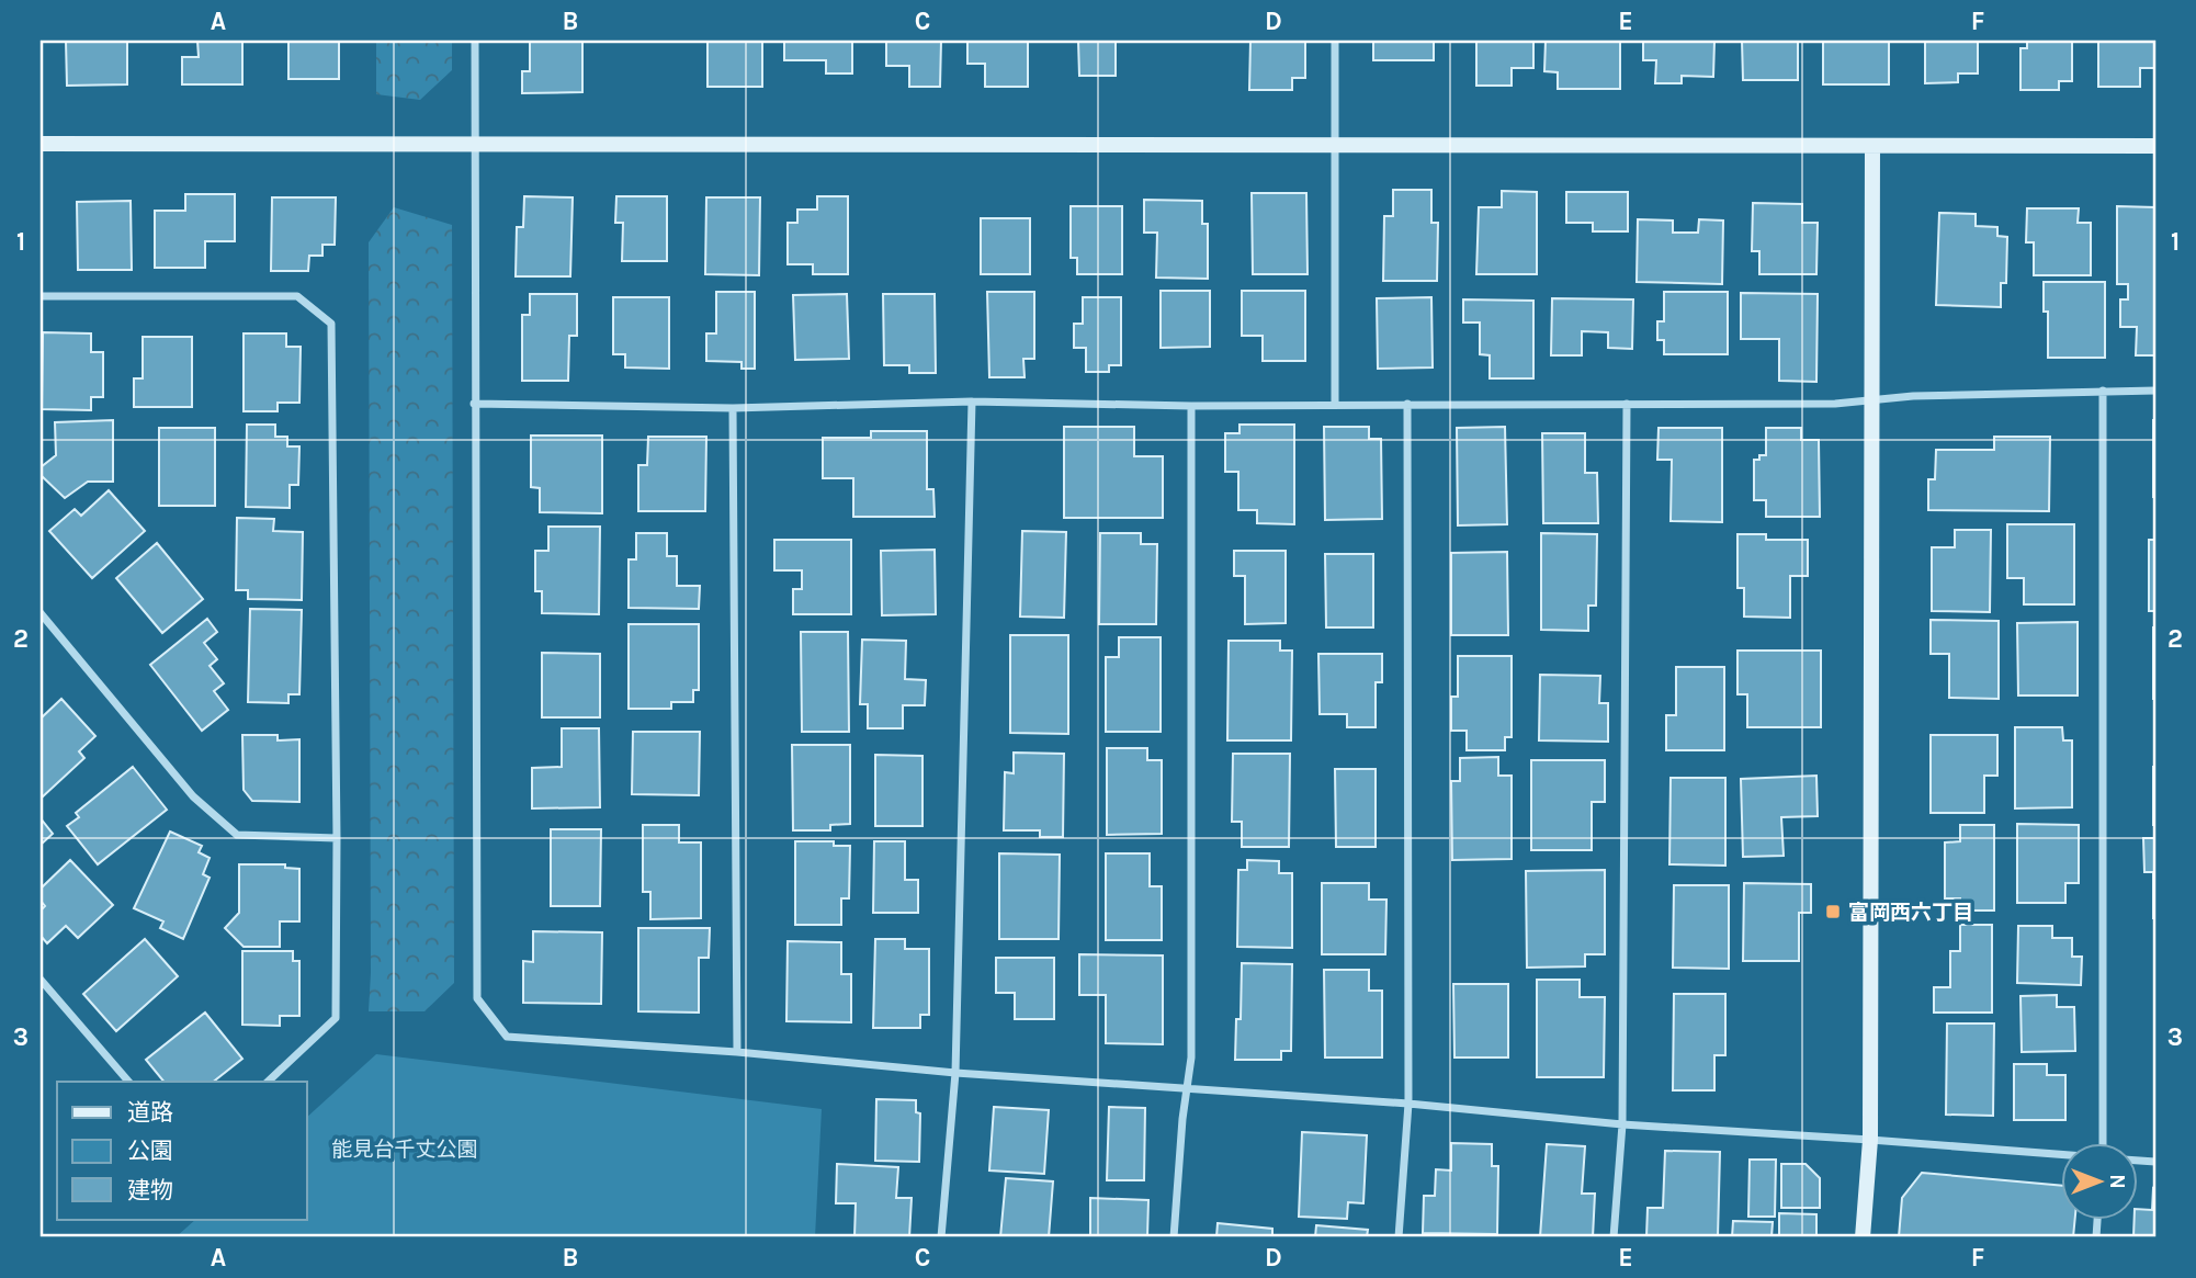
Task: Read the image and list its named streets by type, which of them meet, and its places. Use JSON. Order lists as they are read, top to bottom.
{
  "parks": ["能見台千丈公園"],
  "places": {
    "transit": ["富岡西六丁目"]
  },
  "legend": ["道路", "公園", "建物"],
  "north": "right",
  "grid": {
    "columns": [
      "A",
      "B",
      "C",
      "D",
      "E",
      "F"
    ],
    "rows": ["1", "2", "3"]
  }
}
